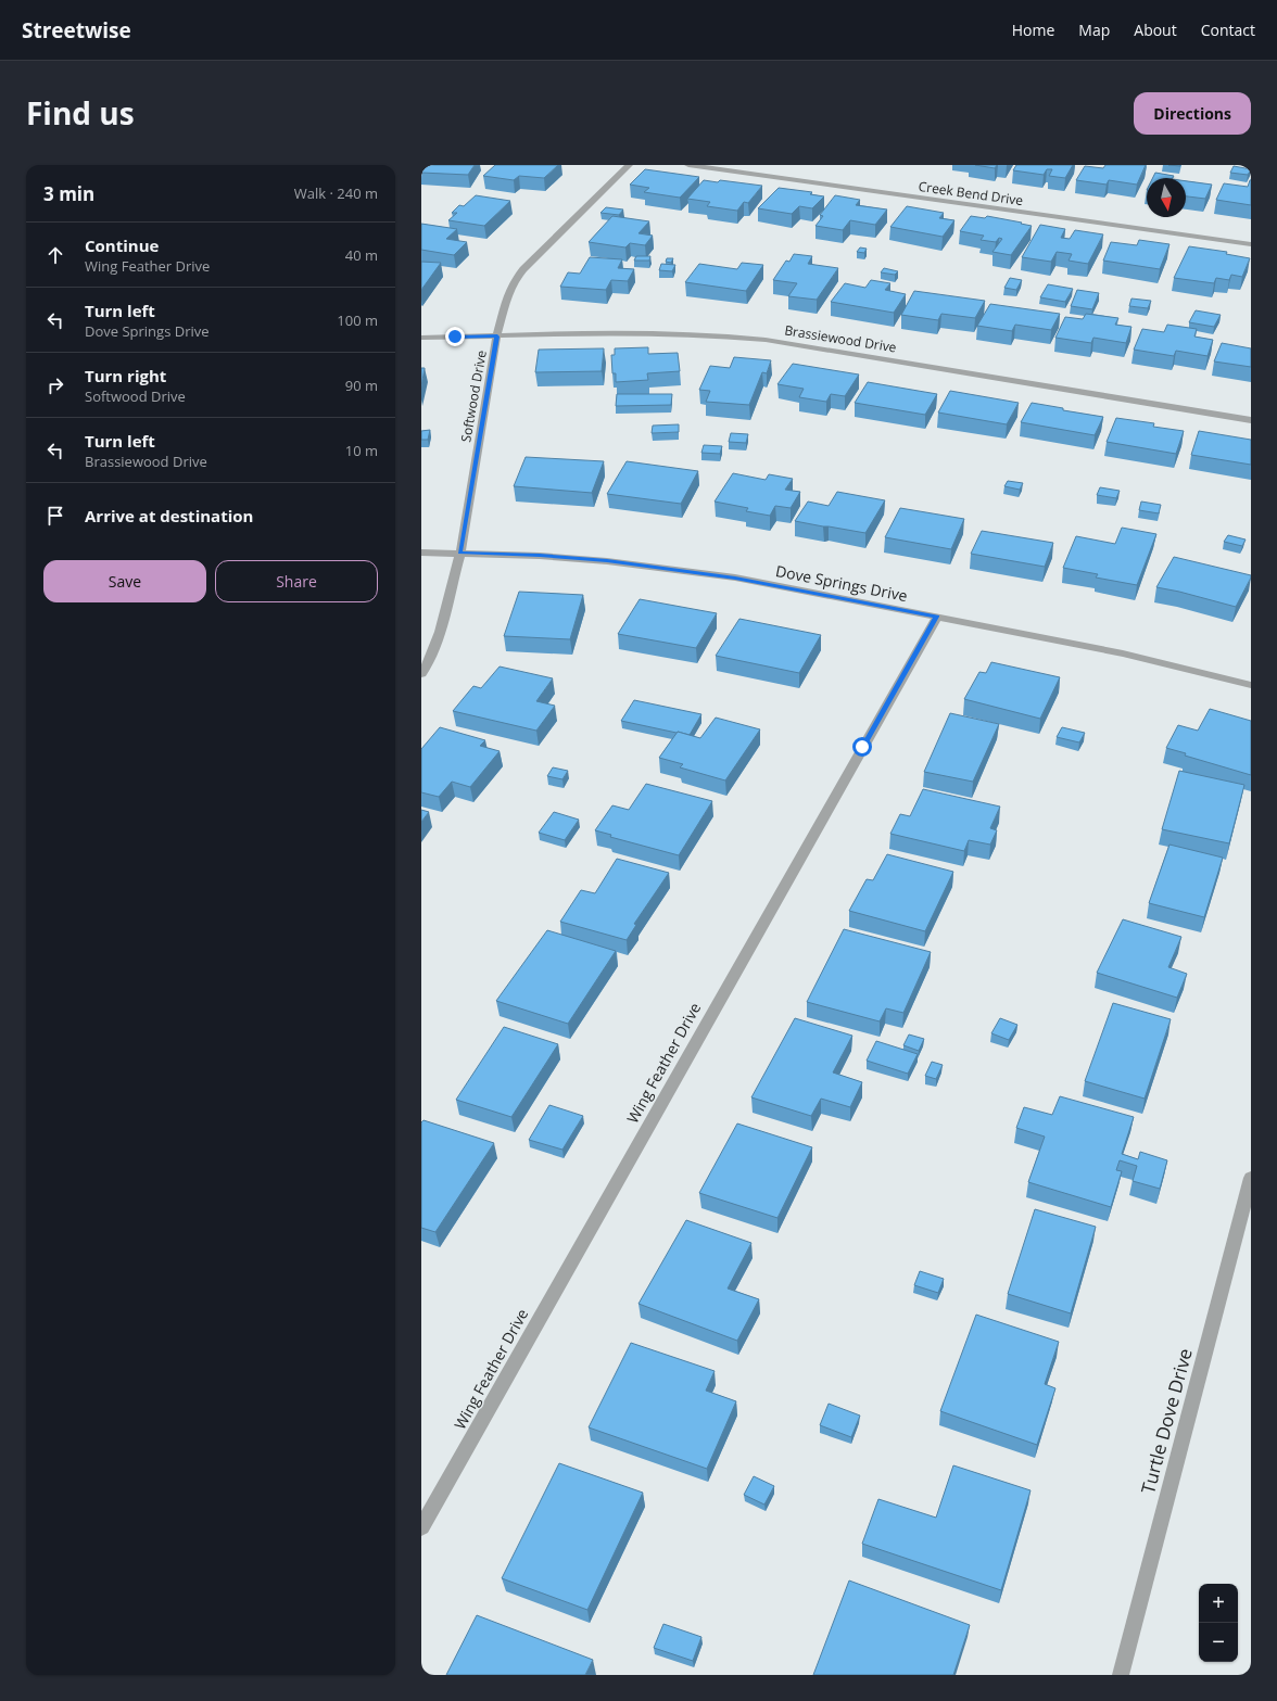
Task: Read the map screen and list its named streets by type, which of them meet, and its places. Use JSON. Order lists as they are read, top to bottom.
{
  "streets": {
    "street": [
      "Creek Bend Drive",
      "Brassiewood Drive",
      "Softwood Drive",
      "Dove Springs Drive",
      "Wing Feather Drive",
      "Turtle Dove Drive"
    ]
  },
  "crossings": [
    ["Brassiewood Drive", "Softwood Drive"],
    ["Softwood Drive", "Dove Springs Drive"],
    ["Dove Springs Drive", "Wing Feather Drive"]
  ],
  "north": "bottom",
  "page": {
    "header": "Streetwise",
    "nav": [
      "Home",
      "Map",
      "About",
      "Contact"
    ],
    "title": "Find us",
    "buttons": [
      "Directions",
      ["Save", "Share"]
    ],
    "heading": ["3 min", "Walk · 240 m"],
    "list": [
      ["Continue", "Wing Feather Drive", "40 m"],
      ["Turn left", "Dove Springs Drive", "100 m"],
      ["Turn right", "Softwood Drive", "90 m"],
      ["Turn left", "Brassiewood Drive", "10 m"],
      "Arrive at destination"
    ],
    "map_buttons": ["+", "−"]
  }
}
